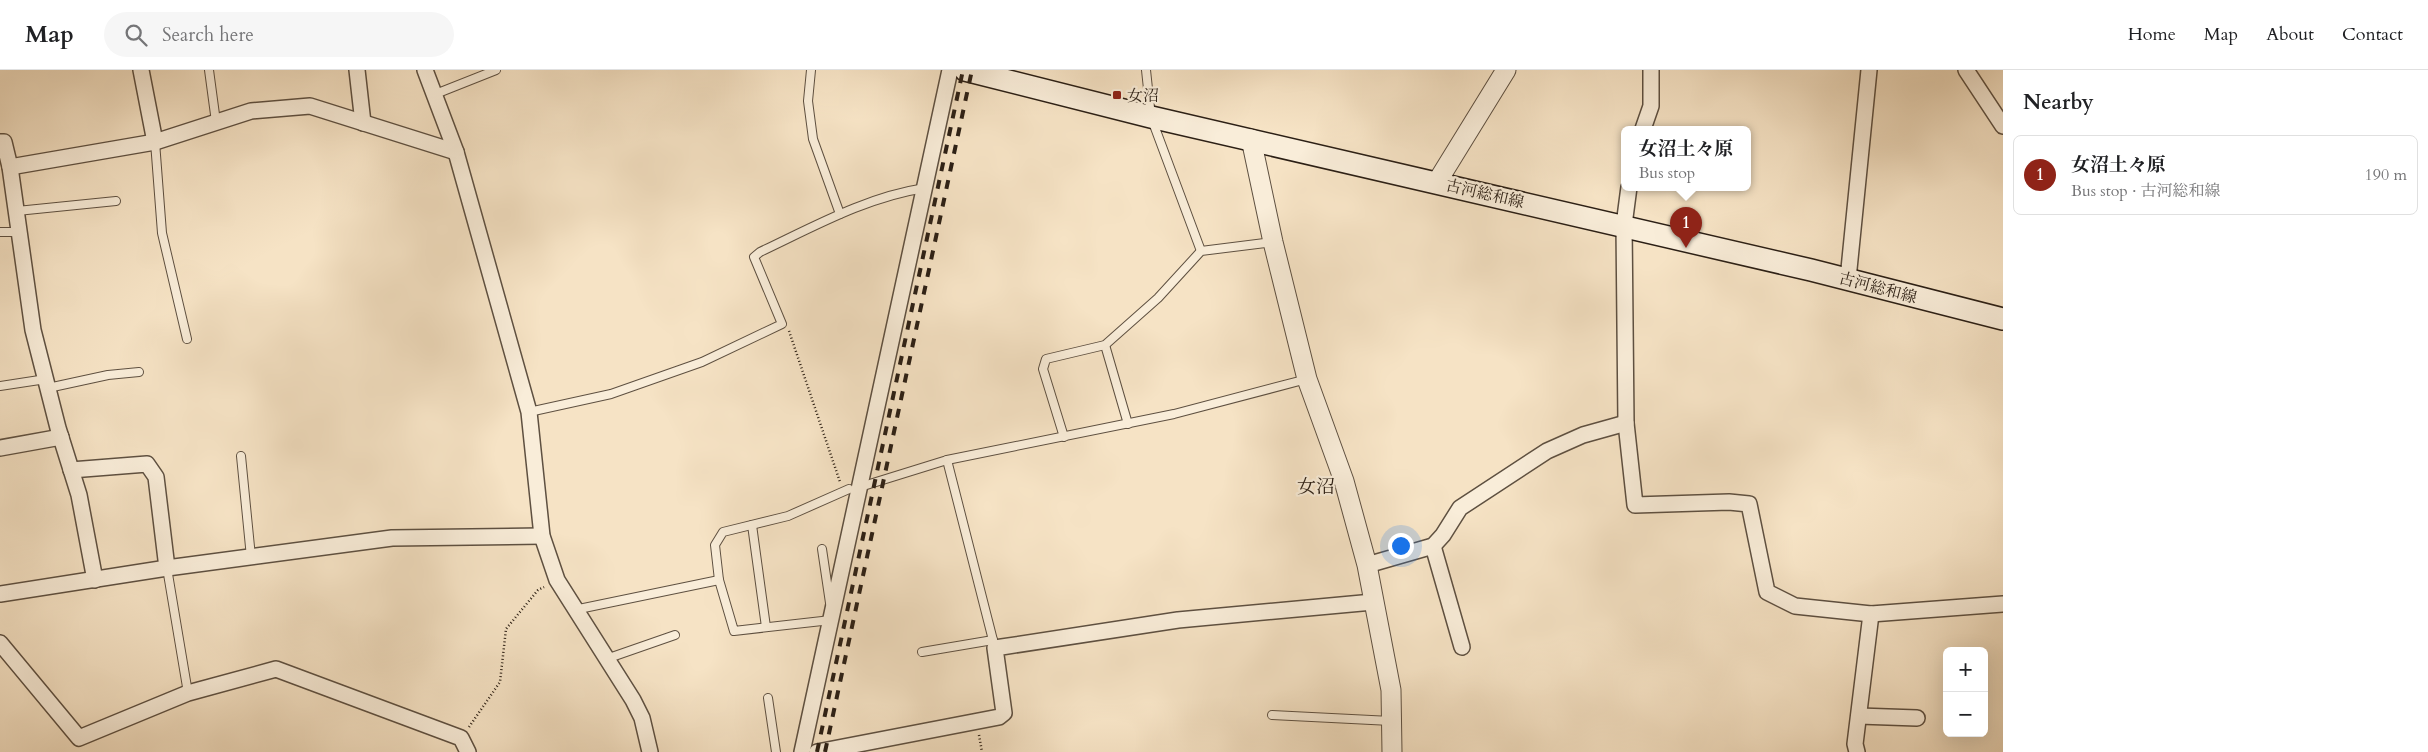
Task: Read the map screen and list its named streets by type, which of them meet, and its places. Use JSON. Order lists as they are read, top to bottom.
{
  "streets": {
    "main road": ["古河総和線"]
  },
  "districts": ["女沼"],
  "places": {
    "transit": ["女沼"]
  },
  "page": {
    "header": "Map",
    "search": "Search here",
    "nav": [
      "Home",
      "Map",
      "About",
      "Contact"
    ],
    "heading": "Nearby",
    "popup": ["女沼土々原", "Bus stop"],
    "list": [
      {
        "mark": "1",
        "name": "女沼土々原",
        "note": "Bus stop · 古河総和線",
        "value": "190 m"
      }
    ],
    "pins": "1",
    "map_buttons": ["+", "−"]
  }
}
